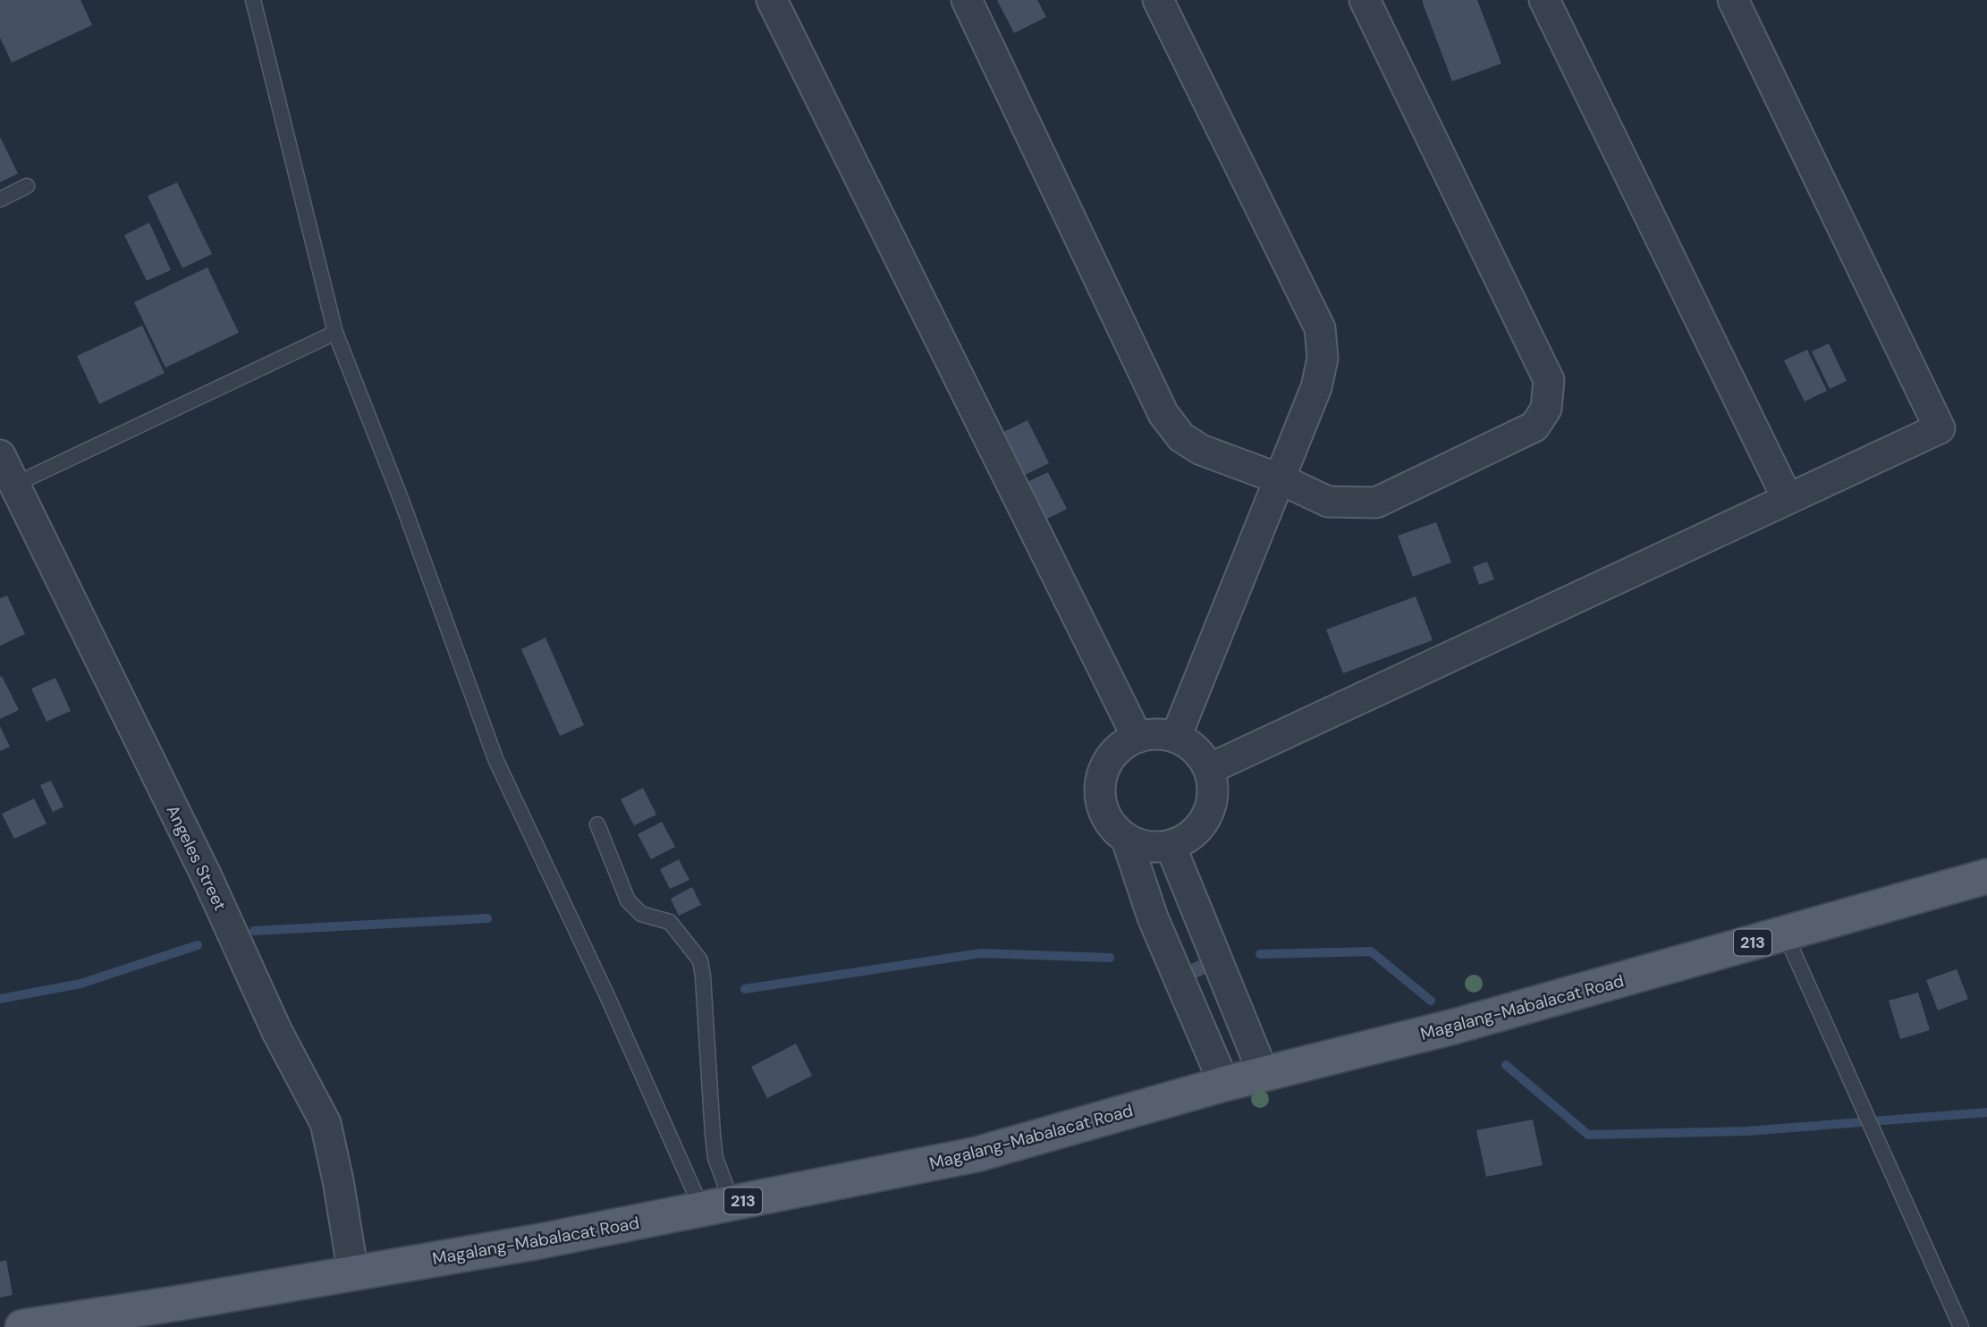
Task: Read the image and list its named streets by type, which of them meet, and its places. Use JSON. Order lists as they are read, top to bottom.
{
  "streets": {
    "main road": ["213", "Magalang-Mabalacat Road"],
    "street": ["Angeles Street"]
  },
  "crossings": [
    ["Angeles Street", "Magalang-Mabalacat Road"]
  ]
}
